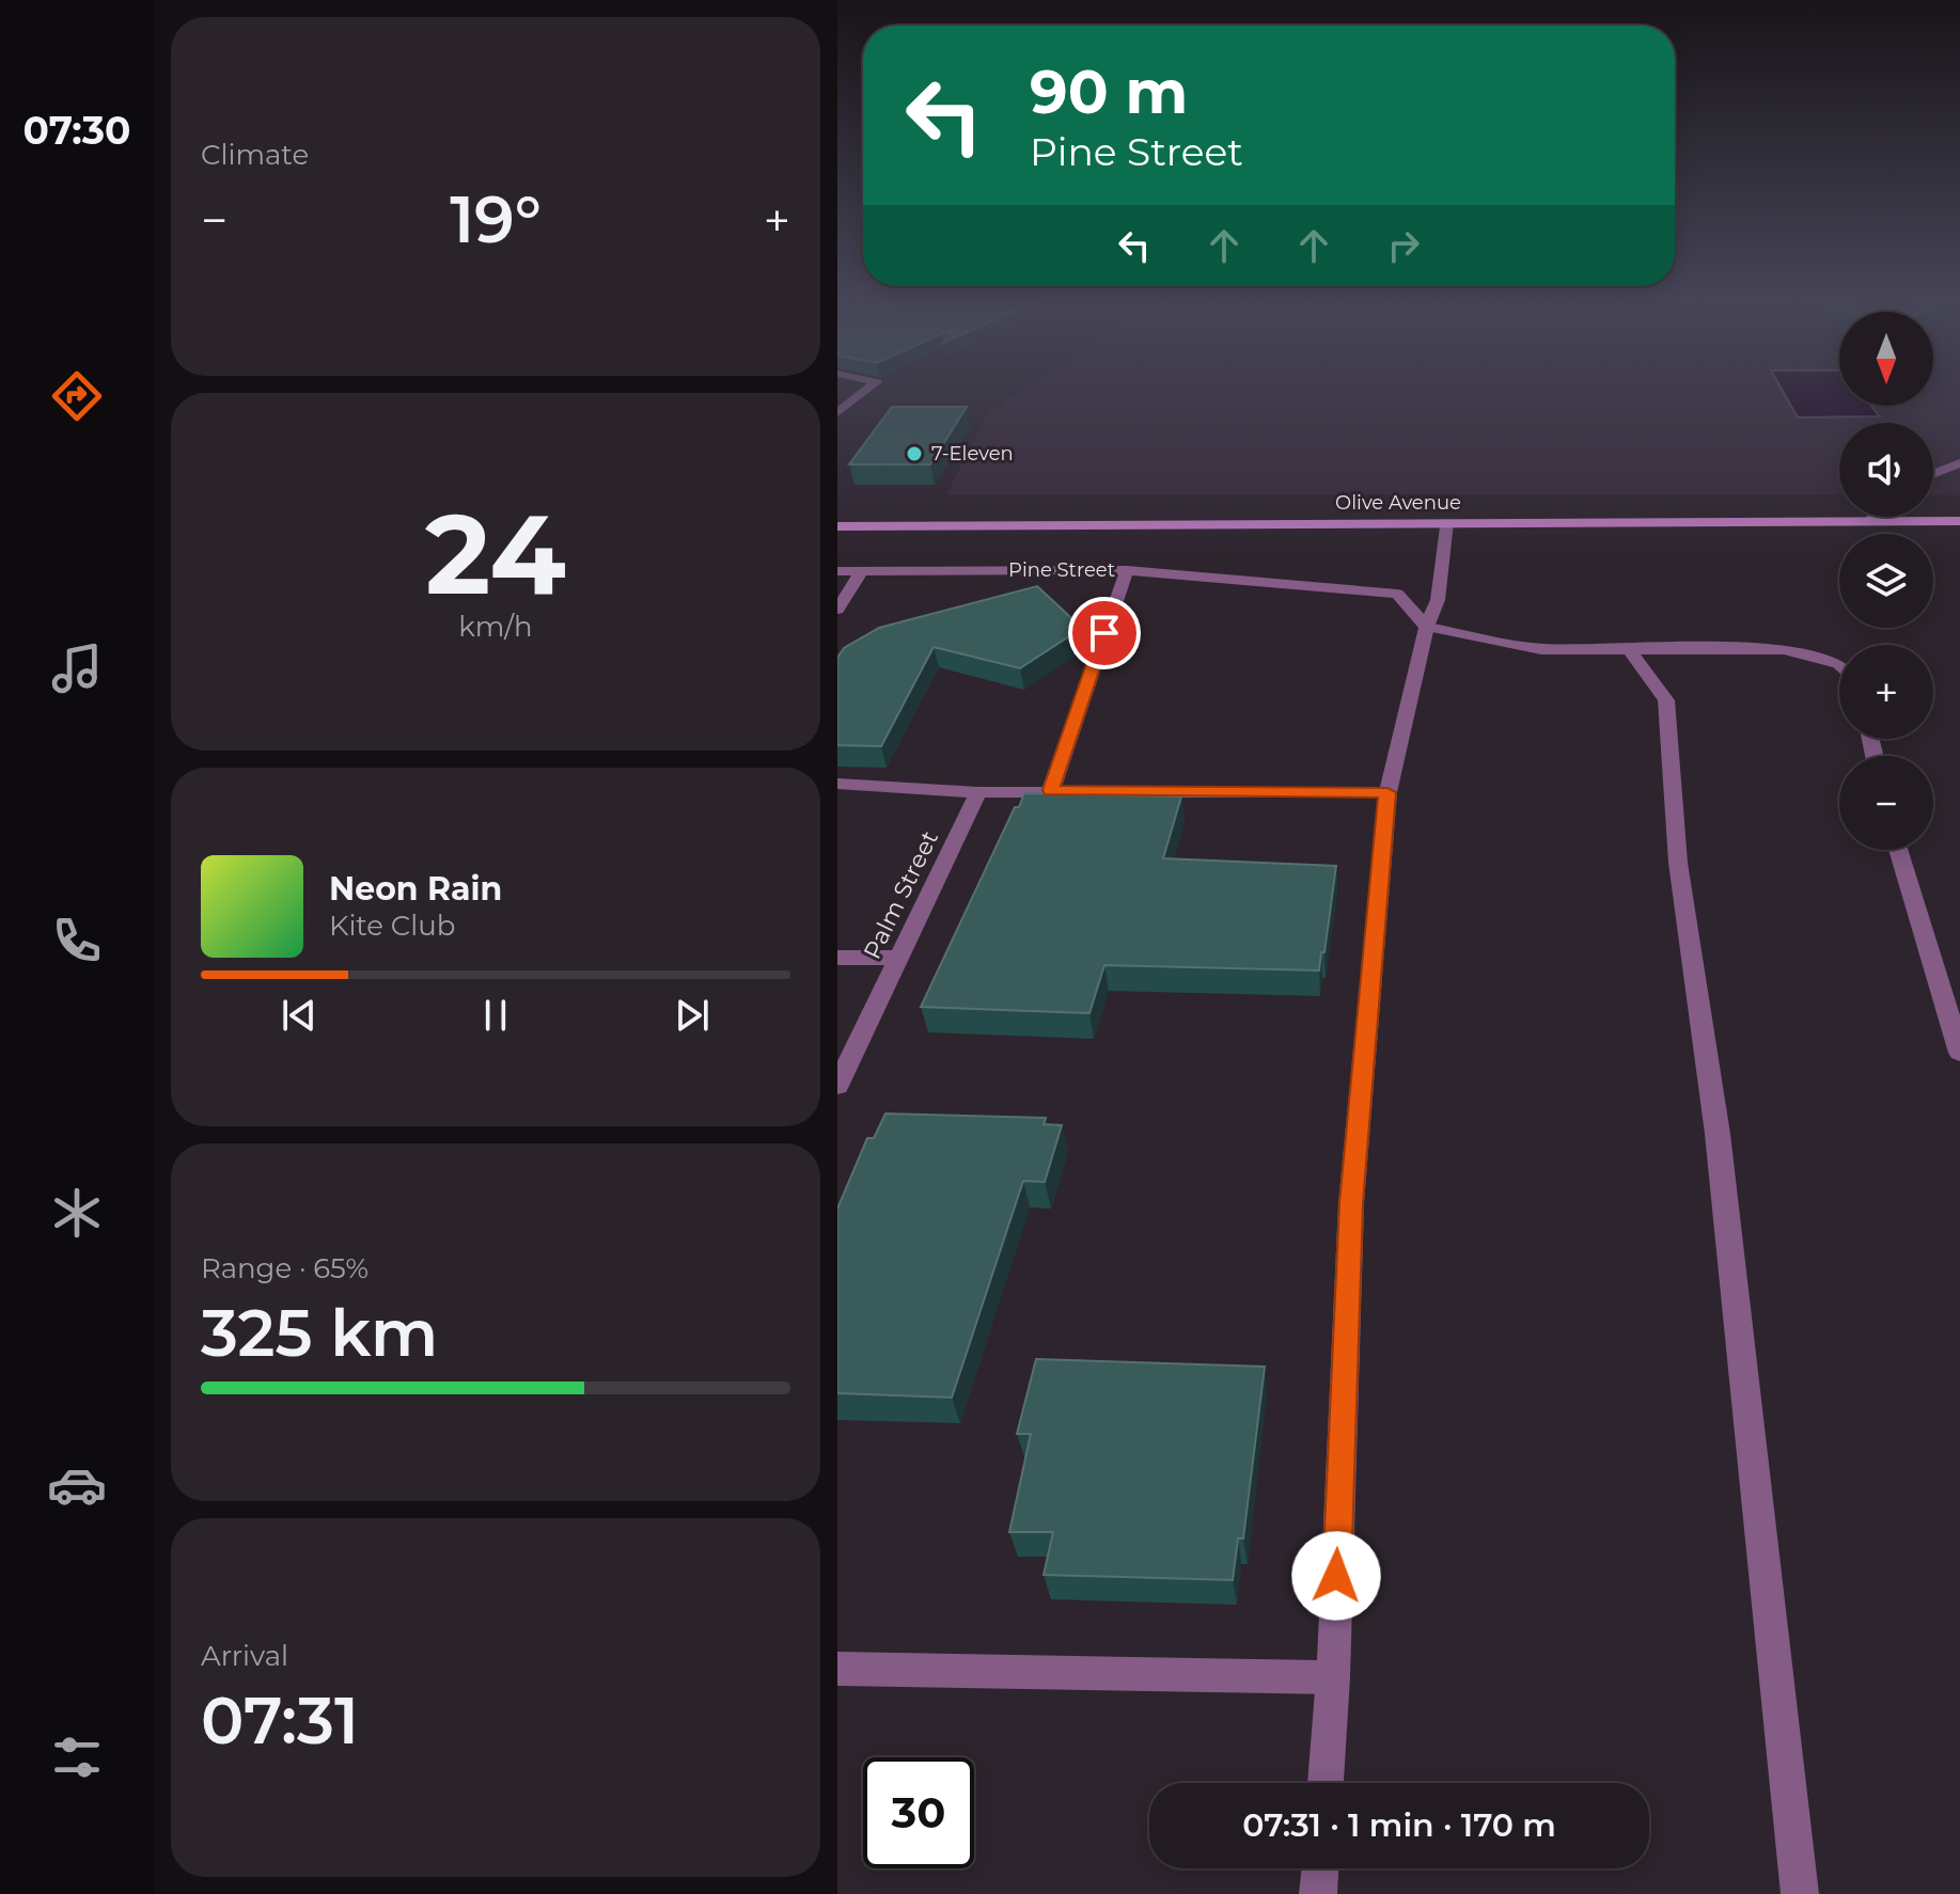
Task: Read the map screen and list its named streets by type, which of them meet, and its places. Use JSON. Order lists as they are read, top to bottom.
{
  "streets": {
    "main road": ["Olive Avenue"],
    "street": ["Pine Street", "Palm Street"]
  },
  "places": ["7-Eleven"],
  "north": "bottom",
  "page": {
    "tabs": "07:30",
    "tile": [
      "Climate",
      ["24", "km/h"],
      ["Range · 65%", "325 km"],
      ["Arrival", "07:31"]
    ],
    "turn": ["90 m", "Pine Street"],
    "heat": ["−", "19°", "+"],
    "map_buttons": ["+", "−"],
    "song": ["Neon Rain", "Kite Club"],
    "limit": "30",
    "trip": "07:31 · 1 min · 170 m"
  }
}
